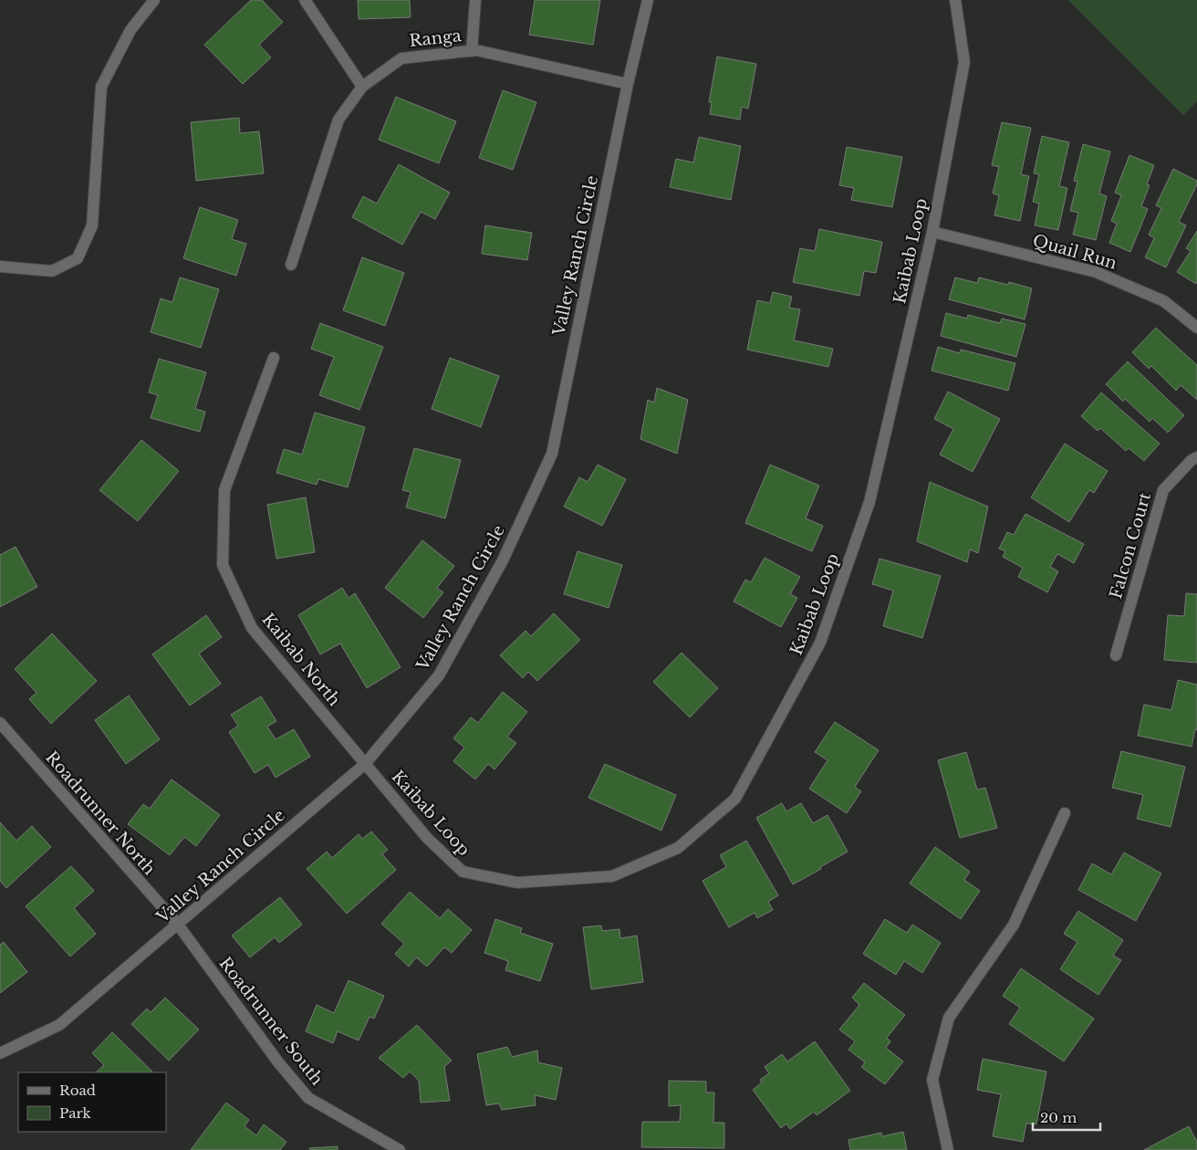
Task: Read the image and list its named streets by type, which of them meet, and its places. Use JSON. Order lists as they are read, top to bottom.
{
  "streets": {
    "street": [
      "Ranga",
      "Kaibab Loop",
      "Quail Run",
      "Valley Ranch Circle",
      "Falcon Court",
      "Kaibab North",
      "Roadrunner North",
      "Roadrunner South"
    ]
  },
  "crossings": [
    ["Ranga", "Valley Ranch Circle"],
    ["Kaibab Loop", "Quail Run"],
    ["Kaibab Loop", "Valley Ranch Circle"],
    ["Kaibab Loop", "Kaibab North"],
    ["Valley Ranch Circle", "Kaibab North"],
    ["Valley Ranch Circle", "Roadrunner North"],
    ["Valley Ranch Circle", "Roadrunner South"],
    ["Roadrunner North", "Roadrunner South"]
  ],
  "legend": ["Road", "Park"],
  "scale_bar": "20 m"
}
